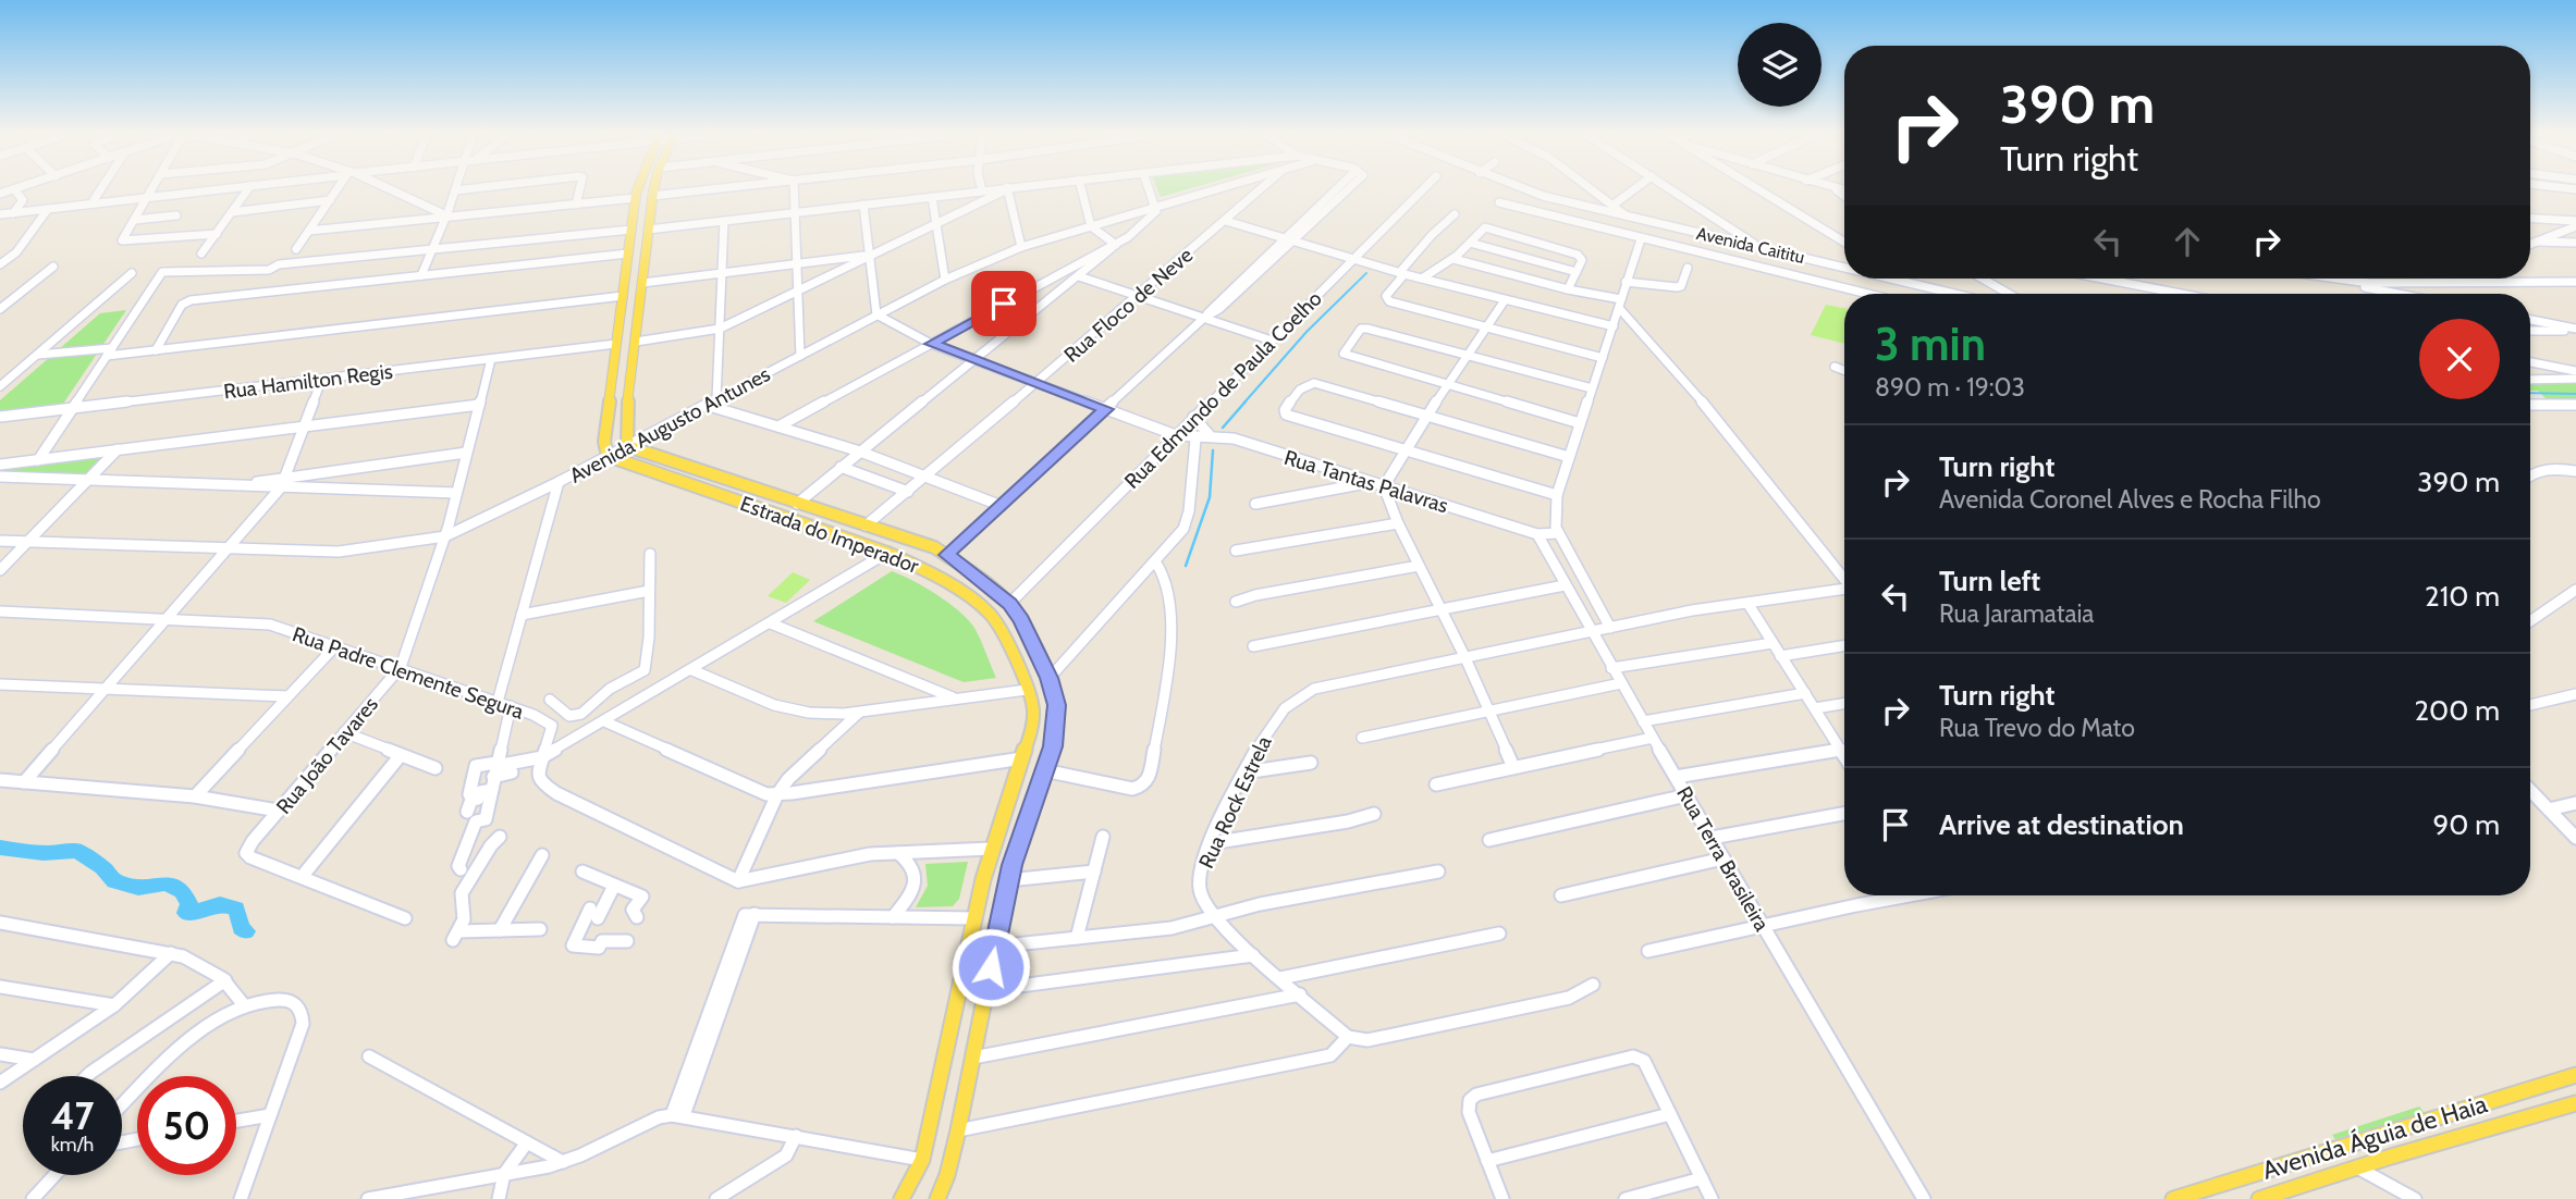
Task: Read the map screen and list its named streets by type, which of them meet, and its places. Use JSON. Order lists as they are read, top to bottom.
{
  "streets": {
    "main road": ["Estrada do Imperador", "Avenida Águia de Haia"],
    "street": [
      "Avenida Caititu",
      "Rua Floco de Neve",
      "Rua Hamilton Regis",
      "Rua Edmundo de Paula Coelho",
      "Avenida Augusto Antunes",
      "Rua Tantas Palavras",
      "Rua Padre Clemente Segura",
      "Rua João Tavares",
      "Rua Rock Estrela",
      "Rua Terra Brasileira"
    ]
  },
  "crossings": [
    ["Rua Floco de Neve", "Estrada do Imperador"],
    ["Rua Hamilton Regis", "Rua João Tavares"],
    ["Rua Edmundo de Paula Coelho", "Estrada do Imperador"],
    ["Avenida Augusto Antunes", "Estrada do Imperador"],
    ["Avenida Augusto Antunes", "Rua João Tavares"],
    ["Rua Tantas Palavras", "Rua Terra Brasileira"],
    ["Rua Padre Clemente Segura", "Rua João Tavares"],
    ["Rua Rock Estrela", "Rua Terra Brasileira"]
  ],
  "page": {
    "turn": ["390 m", "Turn right"],
    "heading": ["3 min", "890 m · 19:03"],
    "list": [
      {
        "name": "Turn right",
        "note": "Avenida Coronel Alves e Rocha Filho",
        "value": "390 m"
      },
      {
        "name": "Turn left",
        "note": "Rua Jaramataia",
        "value": "210 m"
      },
      {
        "name": "Turn right",
        "note": "Rua Trevo do Mato",
        "value": "200 m"
      },
      {
        "name": "Arrive at destination",
        "value": "90 m"
      }
    ],
    "speed": "47 km/h",
    "limit": "50"
  }
}
